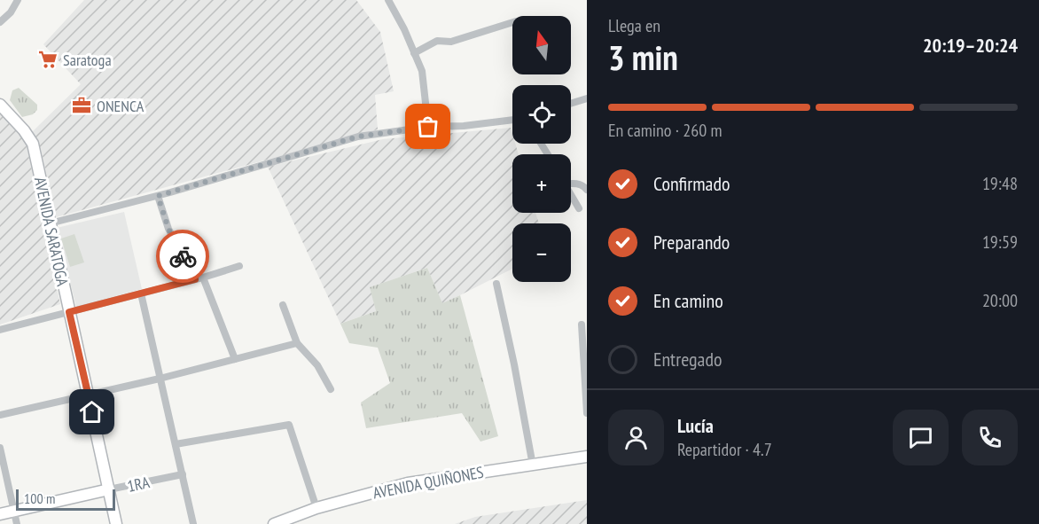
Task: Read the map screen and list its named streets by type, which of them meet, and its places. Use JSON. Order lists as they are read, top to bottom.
{
  "streets": {
    "main road": ["AVENIDA SARATOGA", "AVENIDA QUIÑONES", "1RA"]
  },
  "crossings": [
    ["AVENIDA SARATOGA", "1RA"]
  ],
  "places": {
    "supermarket": ["Saratoga"],
    "office": ["ONENCA"]
  },
  "scale_bar": "100 m",
  "north": "top",
  "page": {
    "heading": ["3 min", "Llega en", "20:19–20:24"],
    "panel": ["Lucía", "Repartidor · 4.7"],
    "map_buttons": ["+", "−"],
    "bar": "En camino · 260 m",
    "list": [
      ["Confirmado", "19:48"],
      ["Preparando", "19:59"],
      ["En camino", "20:00"],
      "Entregado"
    ],
    "scale": "100 m"
  }
}
